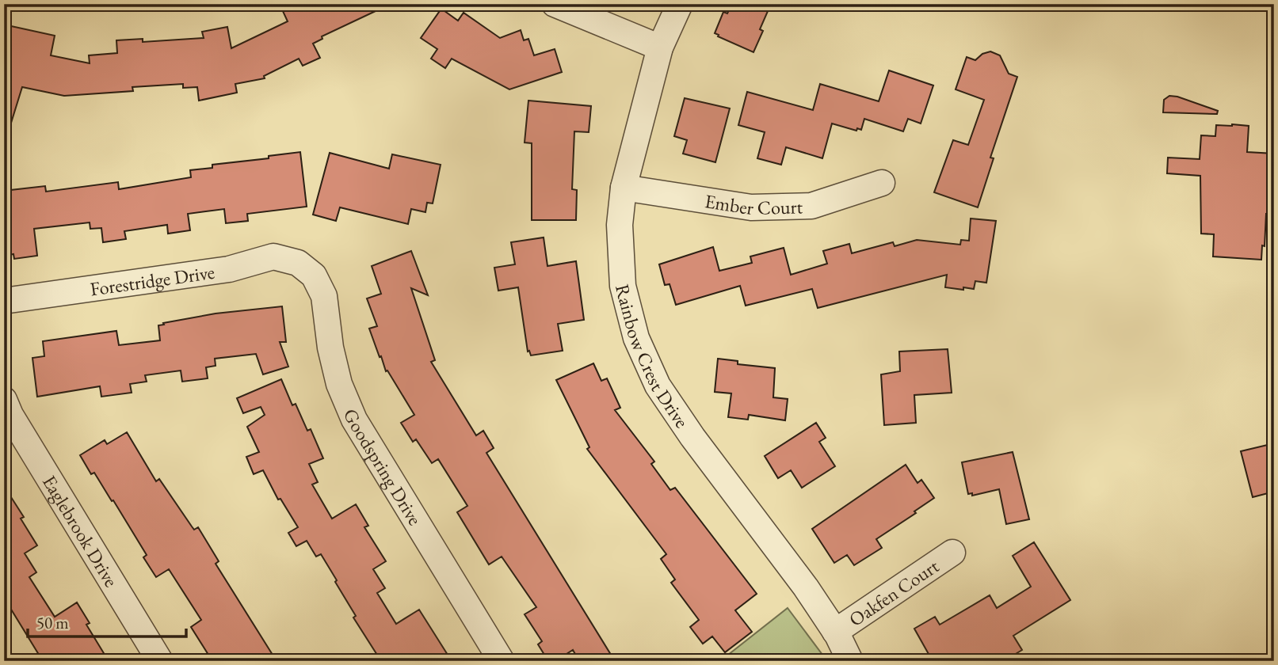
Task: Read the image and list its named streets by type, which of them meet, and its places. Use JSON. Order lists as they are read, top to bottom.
{
  "streets": {
    "street": [
      "Ember Court",
      "Forestridge Drive",
      "Rainbow Crest Drive",
      "Goodspring Drive",
      "Eaglebrook Drive",
      "Oakfen Court"
    ]
  },
  "crossings": [
    ["Ember Court", "Rainbow Crest Drive"],
    ["Forestridge Drive", "Goodspring Drive"],
    ["Rainbow Crest Drive", "Oakfen Court"]
  ],
  "scale_bar": "50 m"
}
